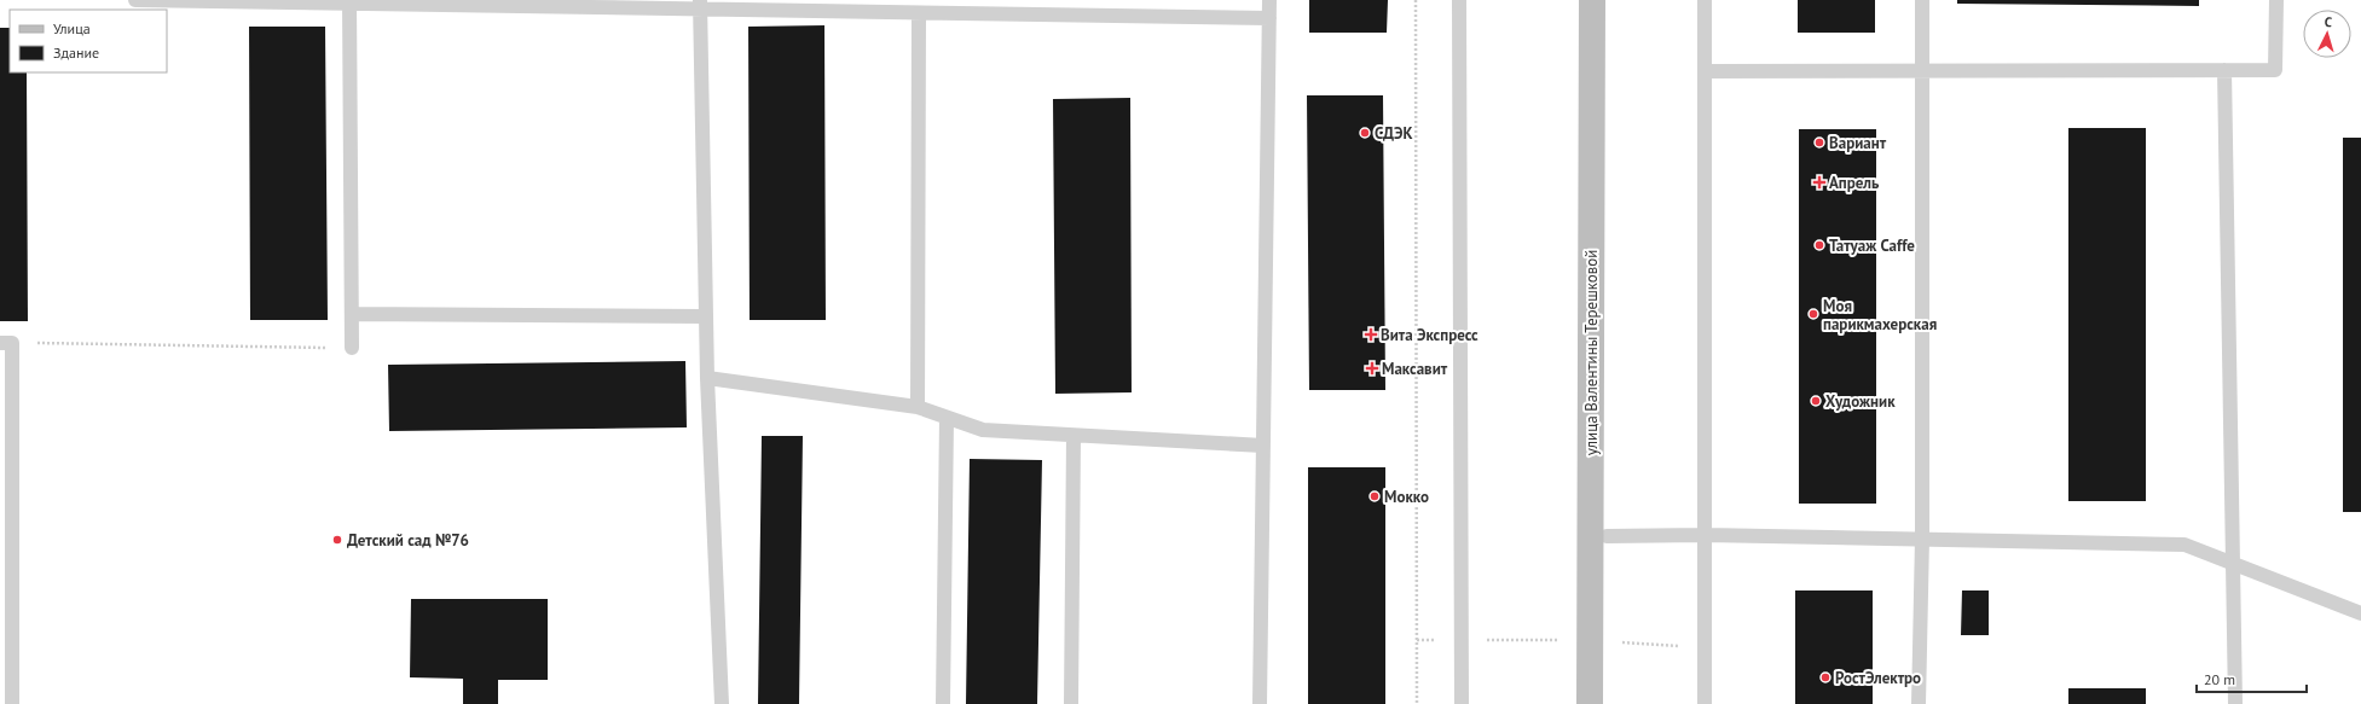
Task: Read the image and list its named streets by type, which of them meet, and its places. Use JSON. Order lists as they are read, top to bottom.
{
  "streets": {
    "main road": ["улица Валентины Терешковой"]
  },
  "places": {
    "other": [
      "СДЭК",
      "Вариант",
      "Татуаж Caffe",
      "Моя парикмахерская",
      "Художник",
      "Мокко",
      "Детский сад №76",
      "РостЭлектро"
    ],
    "health": ["Апрель", "Вита Экспресс", "Максавит"]
  },
  "legend": ["Улица", "Здание"],
  "scale_bar": "20 m",
  "north": "top"
}
